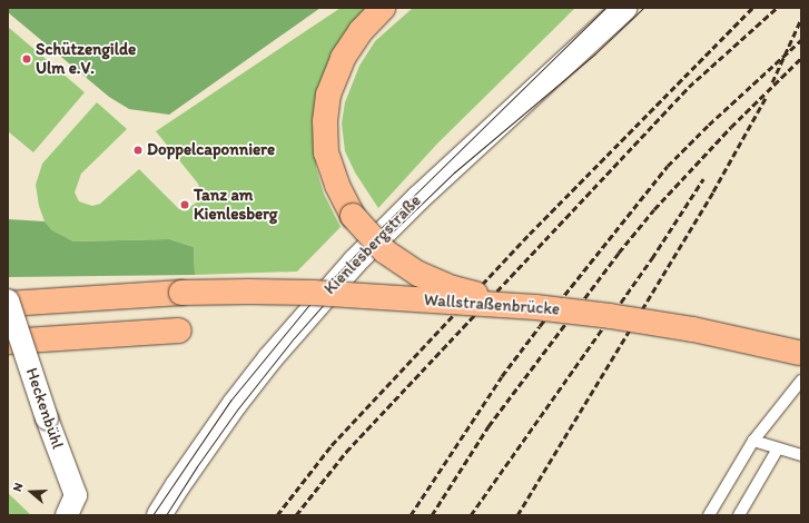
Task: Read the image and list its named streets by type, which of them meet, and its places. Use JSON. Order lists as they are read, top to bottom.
{
  "streets": {
    "highway": ["Wallstraßenbrücke"],
    "street": ["Kienlesbergstraße", "Heckenbühl"]
  },
  "crossings": [
    ["Wallstraßenbrücke", "Heckenbühl"]
  ],
  "places": ["Schützengilde Ulm e.V.", "Doppelcaponniere", "Tanz am Kienlesberg"],
  "north": "left"
}
